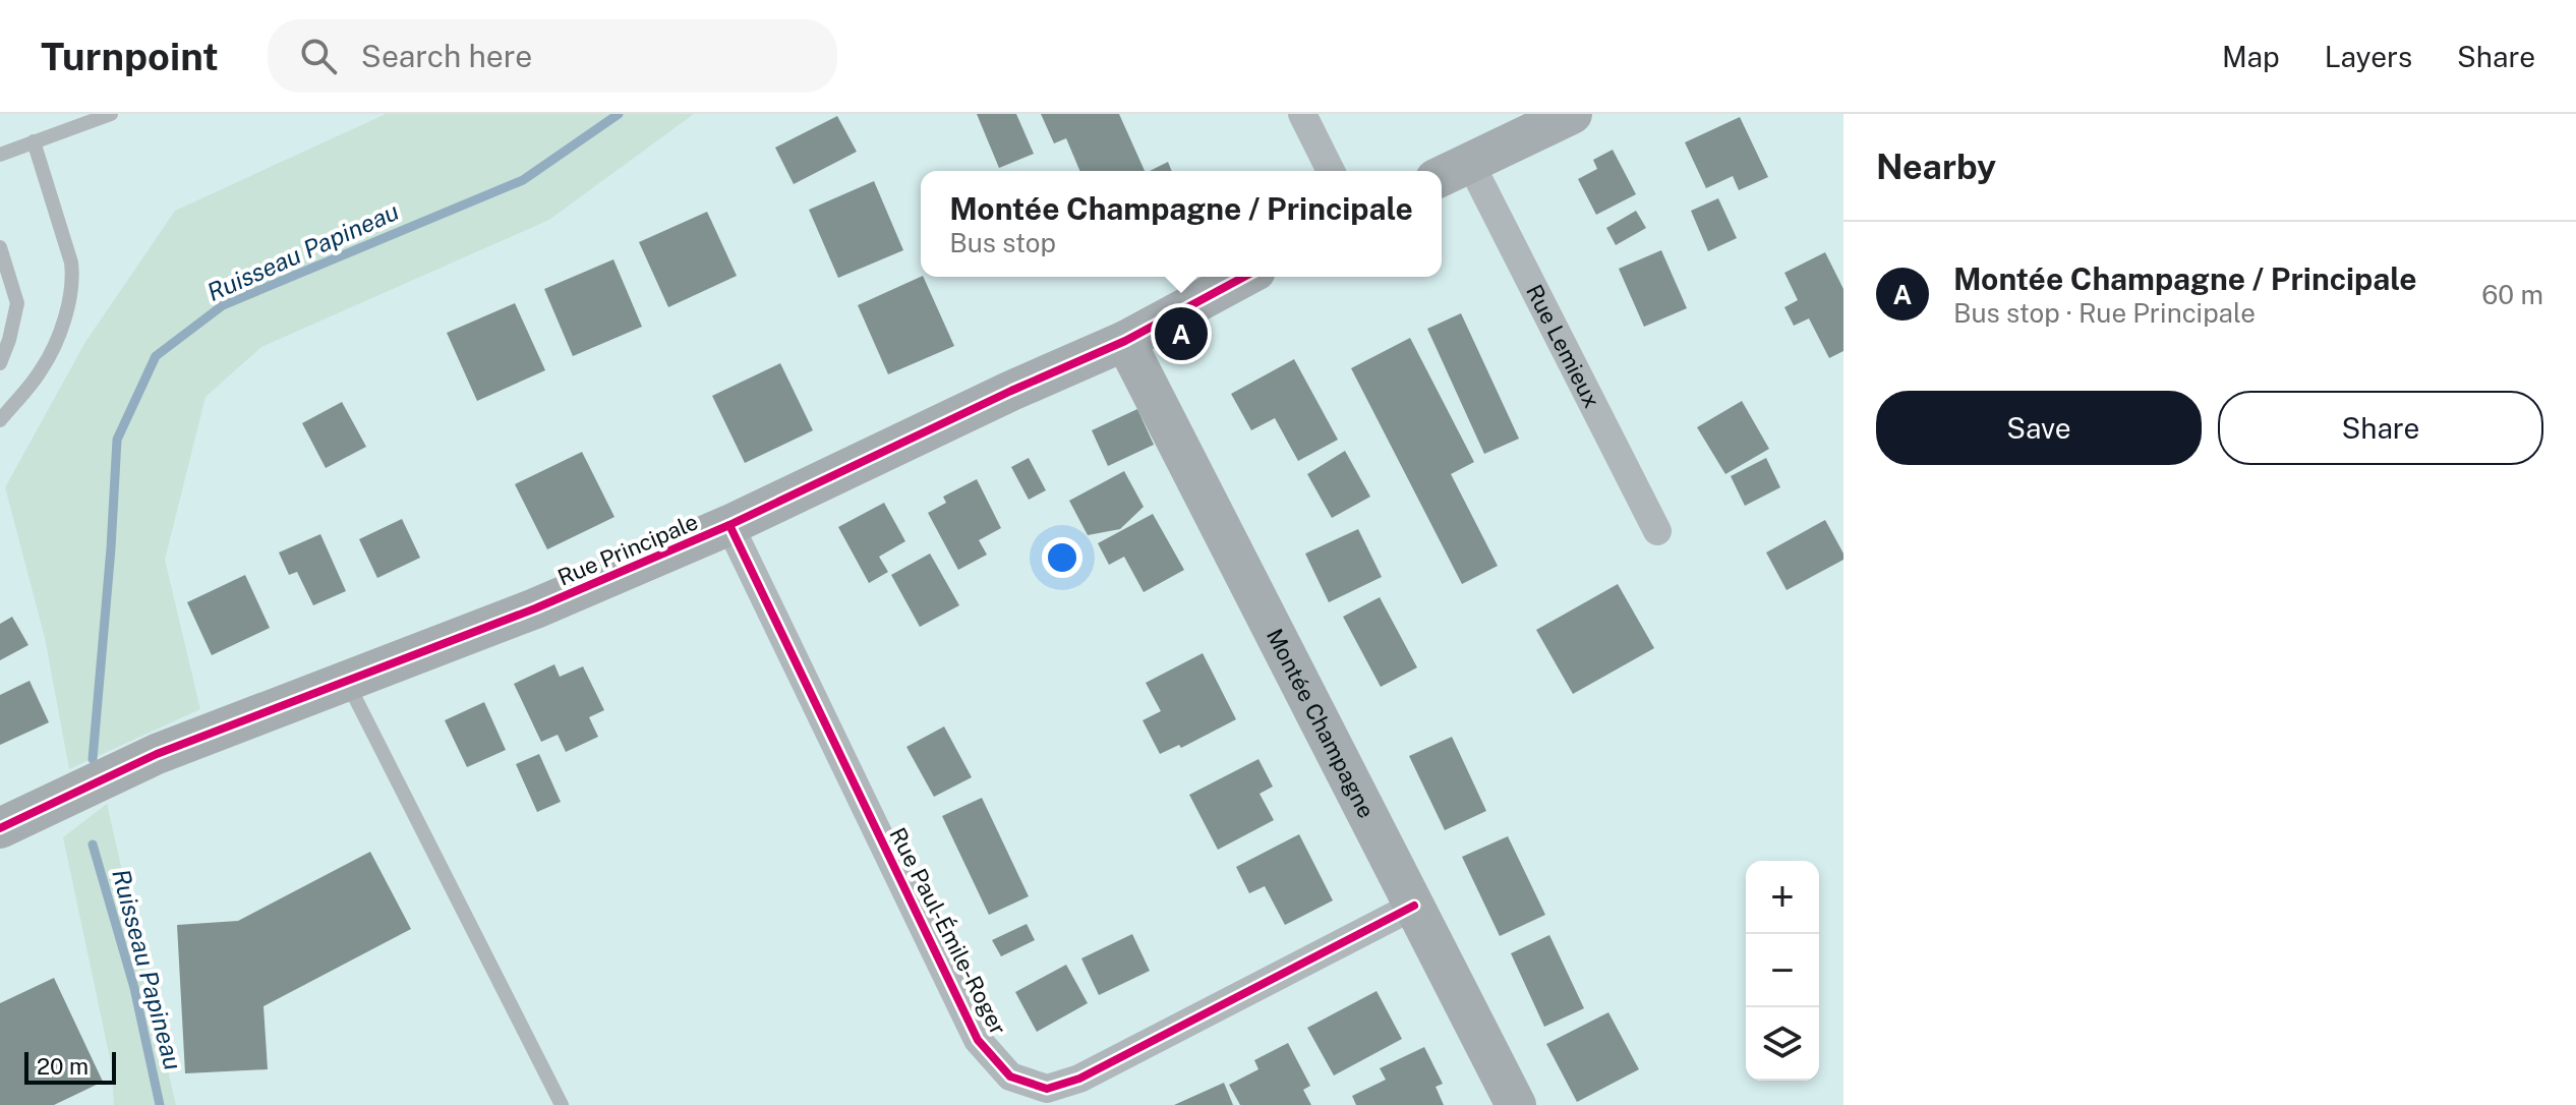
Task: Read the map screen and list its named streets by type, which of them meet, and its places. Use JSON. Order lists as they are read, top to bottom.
{
  "streets": {
    "street": [
      "Rue Lemieux",
      "Rue Principale",
      "Montée Champagne",
      "Rue Paul-Émile-Roger"
    ]
  },
  "crossings": [
    ["Rue Principale", "Montée Champagne"],
    ["Rue Principale", "Rue Paul-Émile-Roger"],
    ["Montée Champagne", "Rue Paul-Émile-Roger"]
  ],
  "water": ["Ruisseau Papineau"],
  "scale_bar": "20 m",
  "page": {
    "header": "Turnpoint",
    "search": "Search here",
    "nav": ["Map", "Layers", "Share"],
    "heading": "Nearby",
    "popup": ["Montée Champagne / Principale", "Bus stop"],
    "list": [
      {
        "mark": "A",
        "name": "Montée Champagne / Principale",
        "note": "Bus stop · Rue Principale",
        "value": "60 m"
      }
    ],
    "pins": "A",
    "buttons": ["Save", "Share"],
    "map_buttons": ["+", "−"],
    "scale": "20 m"
  }
}
